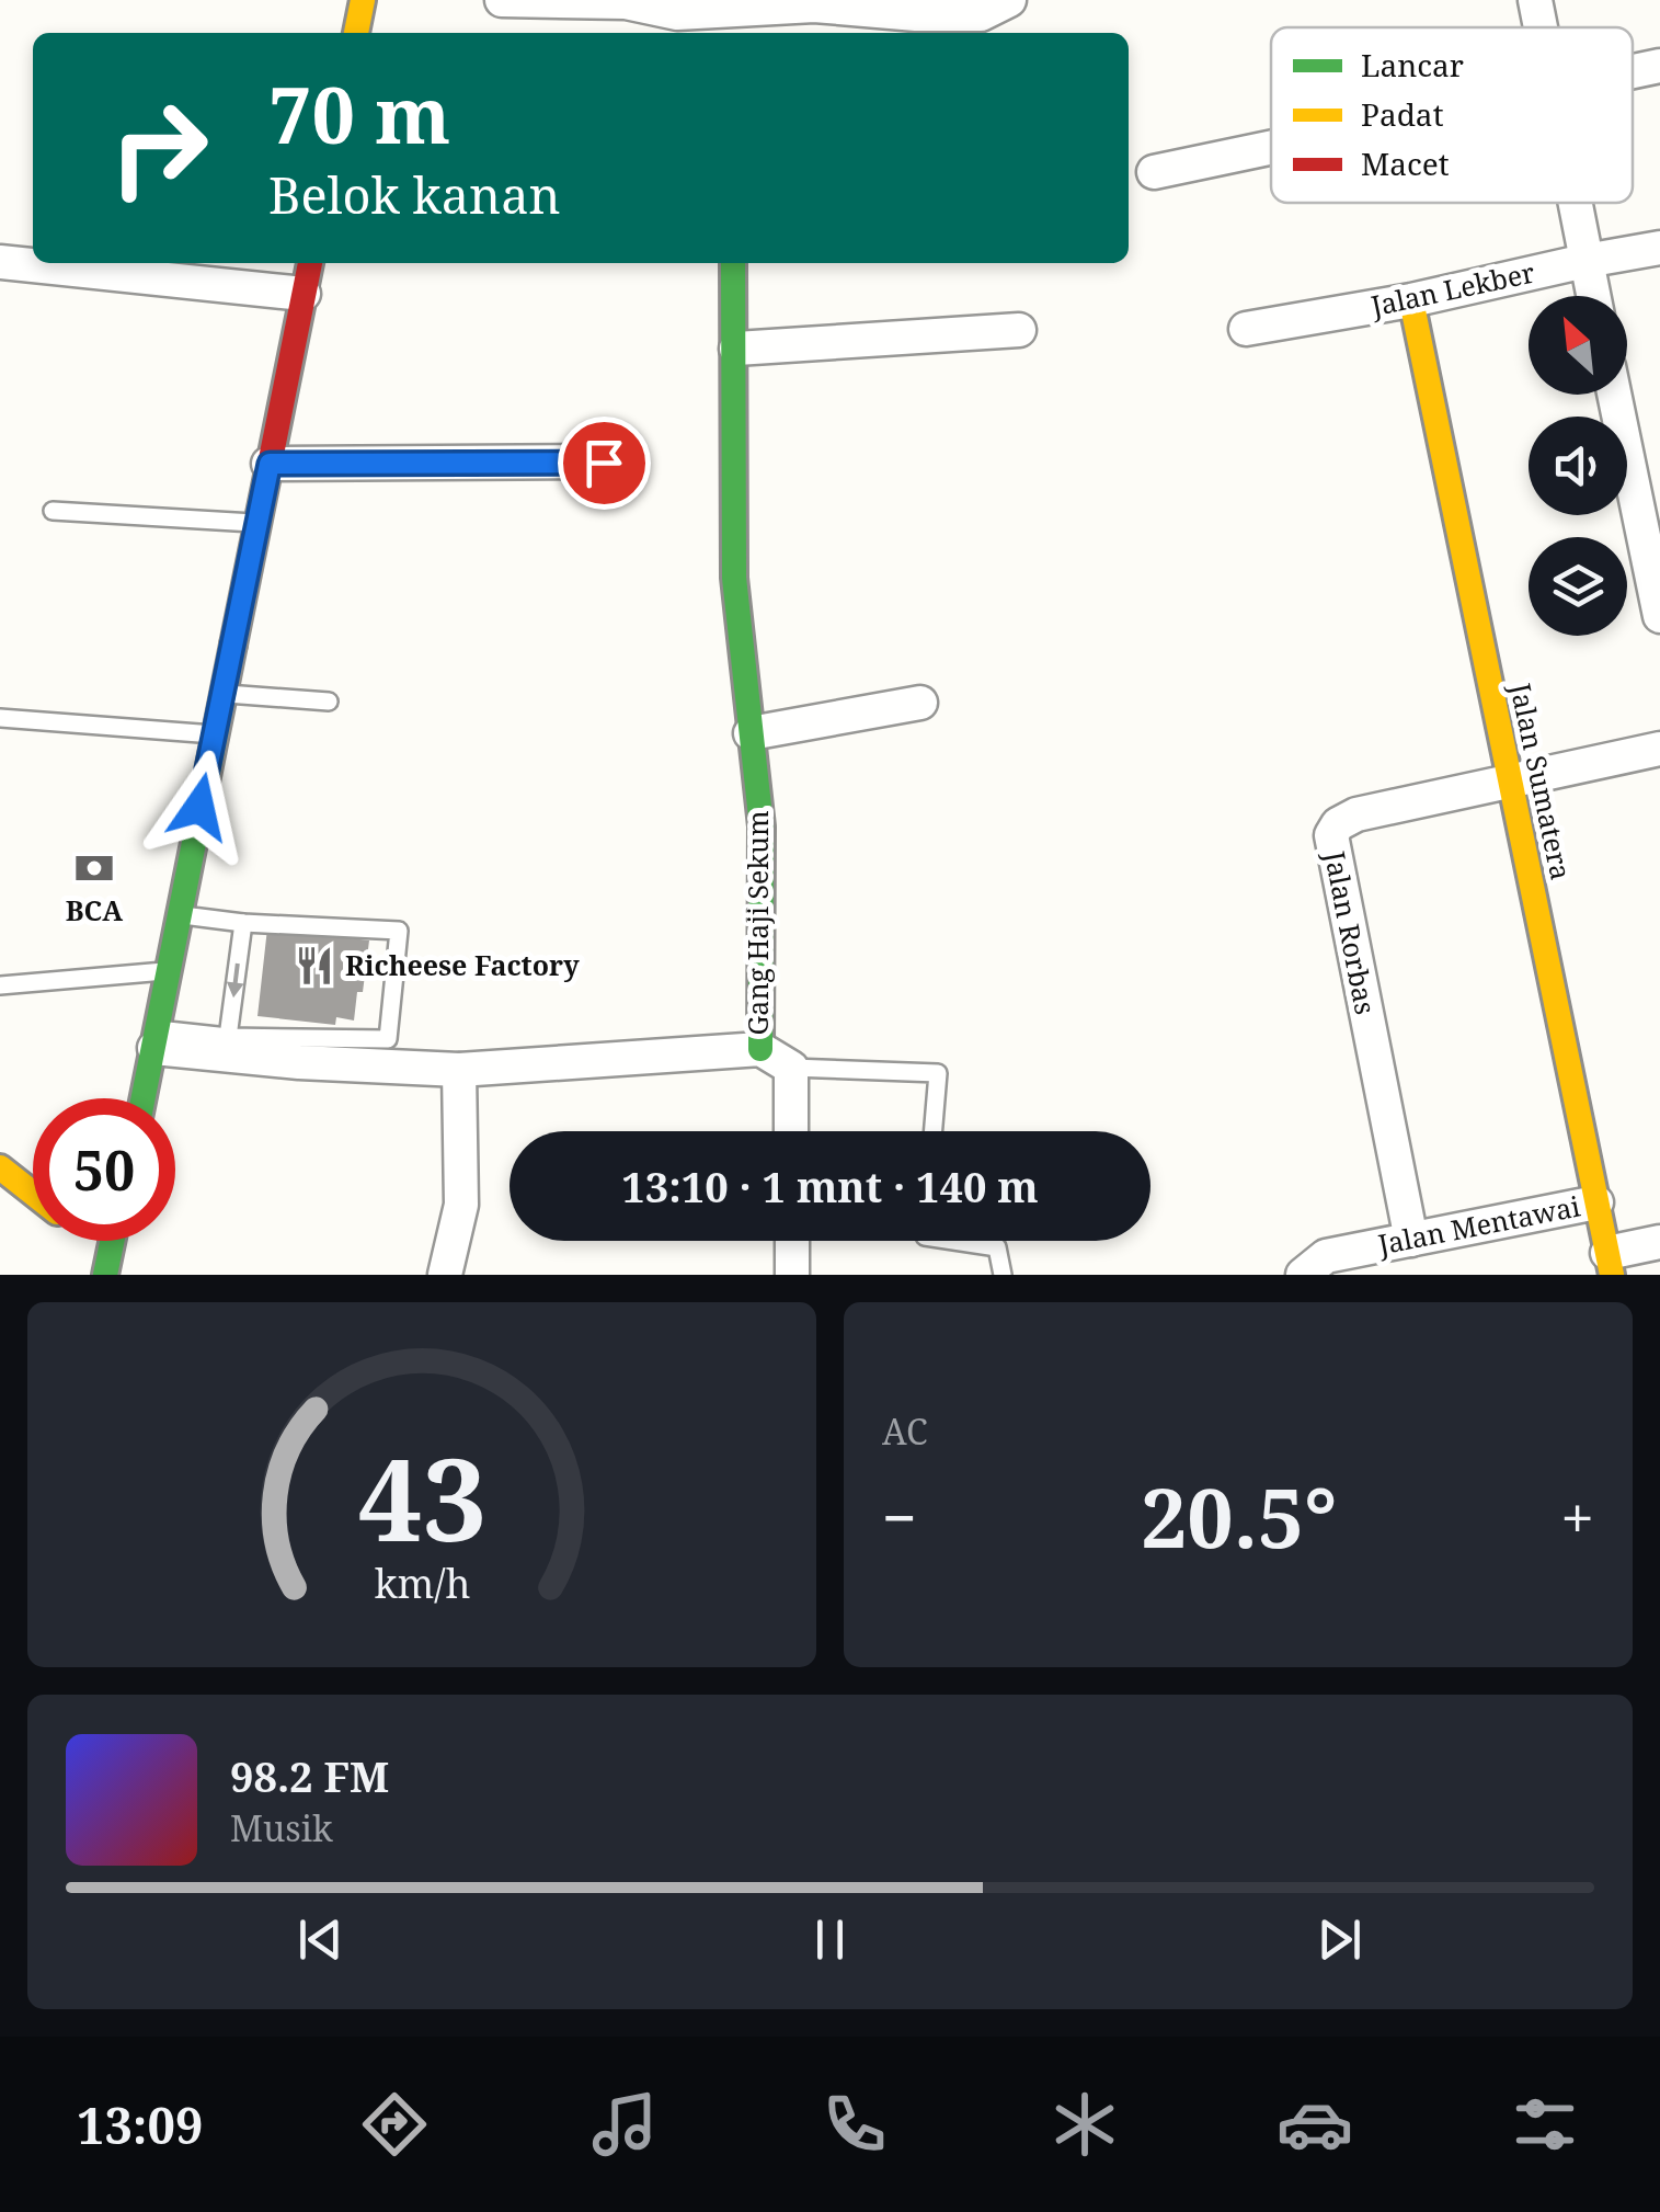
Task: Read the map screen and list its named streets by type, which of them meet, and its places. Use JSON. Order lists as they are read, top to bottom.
{
  "streets": {
    "street": [
      "Jalan Lekber",
      "Jalan Sumatera",
      "Gang Haji Sekum",
      "Jalan Rorbas",
      "Jalan Mentawai"
    ]
  },
  "crossings": [
    ["Jalan Lekber", "Jalan Sumatera"],
    ["Jalan Sumatera", "Jalan Rorbas"],
    ["Jalan Sumatera", "Jalan Mentawai"],
    ["Jalan Rorbas", "Jalan Mentawai"]
  ],
  "places": {
    "bank": ["BCA"],
    "restaurant": ["Richeese Factory"]
  },
  "legend": ["Lancar", "Padat", "Macet"],
  "north": "top left",
  "page": {
    "turn": ["70 m", "Belok kanan"],
    "limit": "50",
    "trip": "13:10 · 1 mnt · 140 m",
    "tile": "AC",
    "heat": ["−", "20.5°", "+"],
    "song": ["98.2 FM", "Musik"],
    "tabs": "13:09",
    "gauge": ["43", "km/h"]
  }
}
